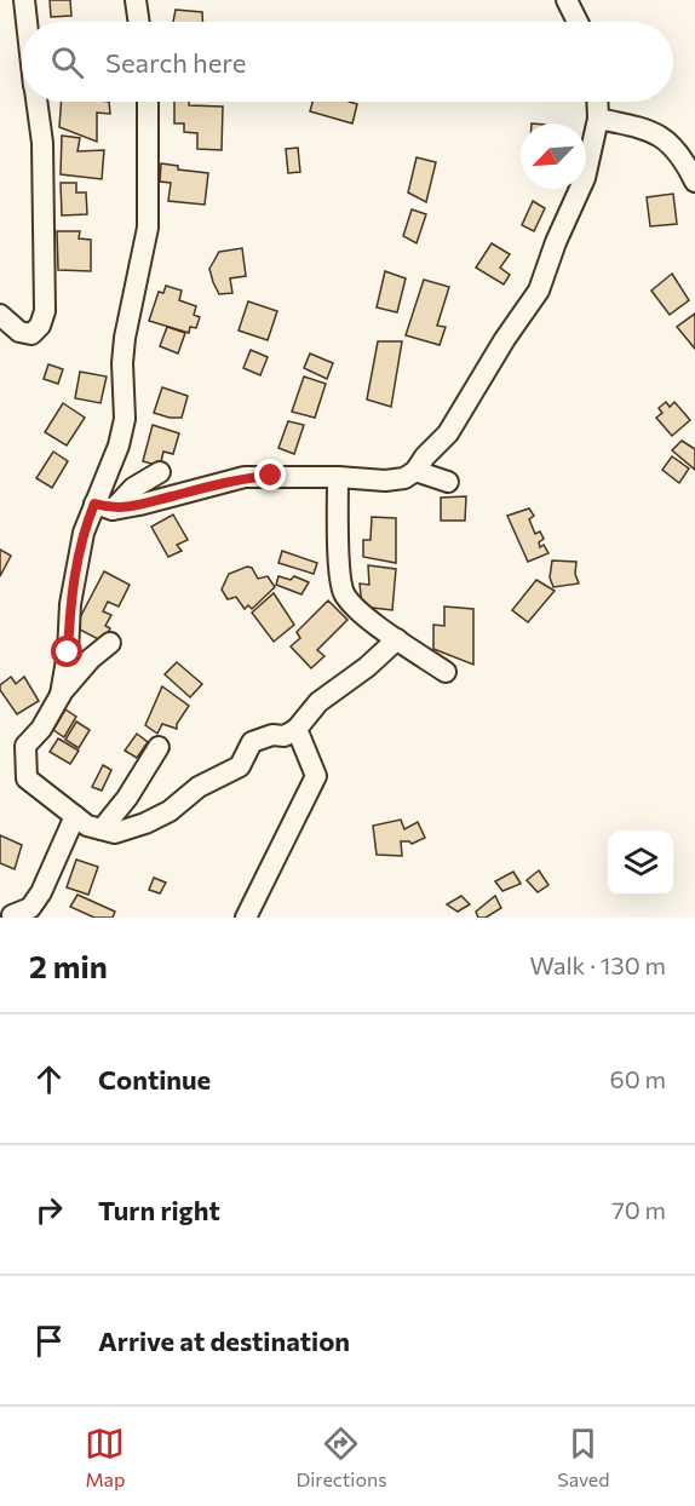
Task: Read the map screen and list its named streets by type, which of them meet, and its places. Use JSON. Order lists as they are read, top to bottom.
{
  "north": "bottom left",
  "page": {
    "search": "Search here",
    "heading": ["2 min", "Walk · 130 m"],
    "list": [
      ["Continue", "60 m"],
      ["Turn right", "70 m"],
      "Arrive at destination"
    ],
    "nav": ["Map", "Directions", "Saved"]
  }
}
